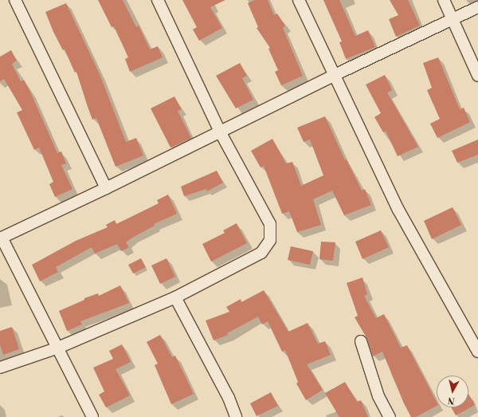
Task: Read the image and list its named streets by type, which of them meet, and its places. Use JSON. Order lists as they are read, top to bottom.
{
  "north": "bottom"
}
